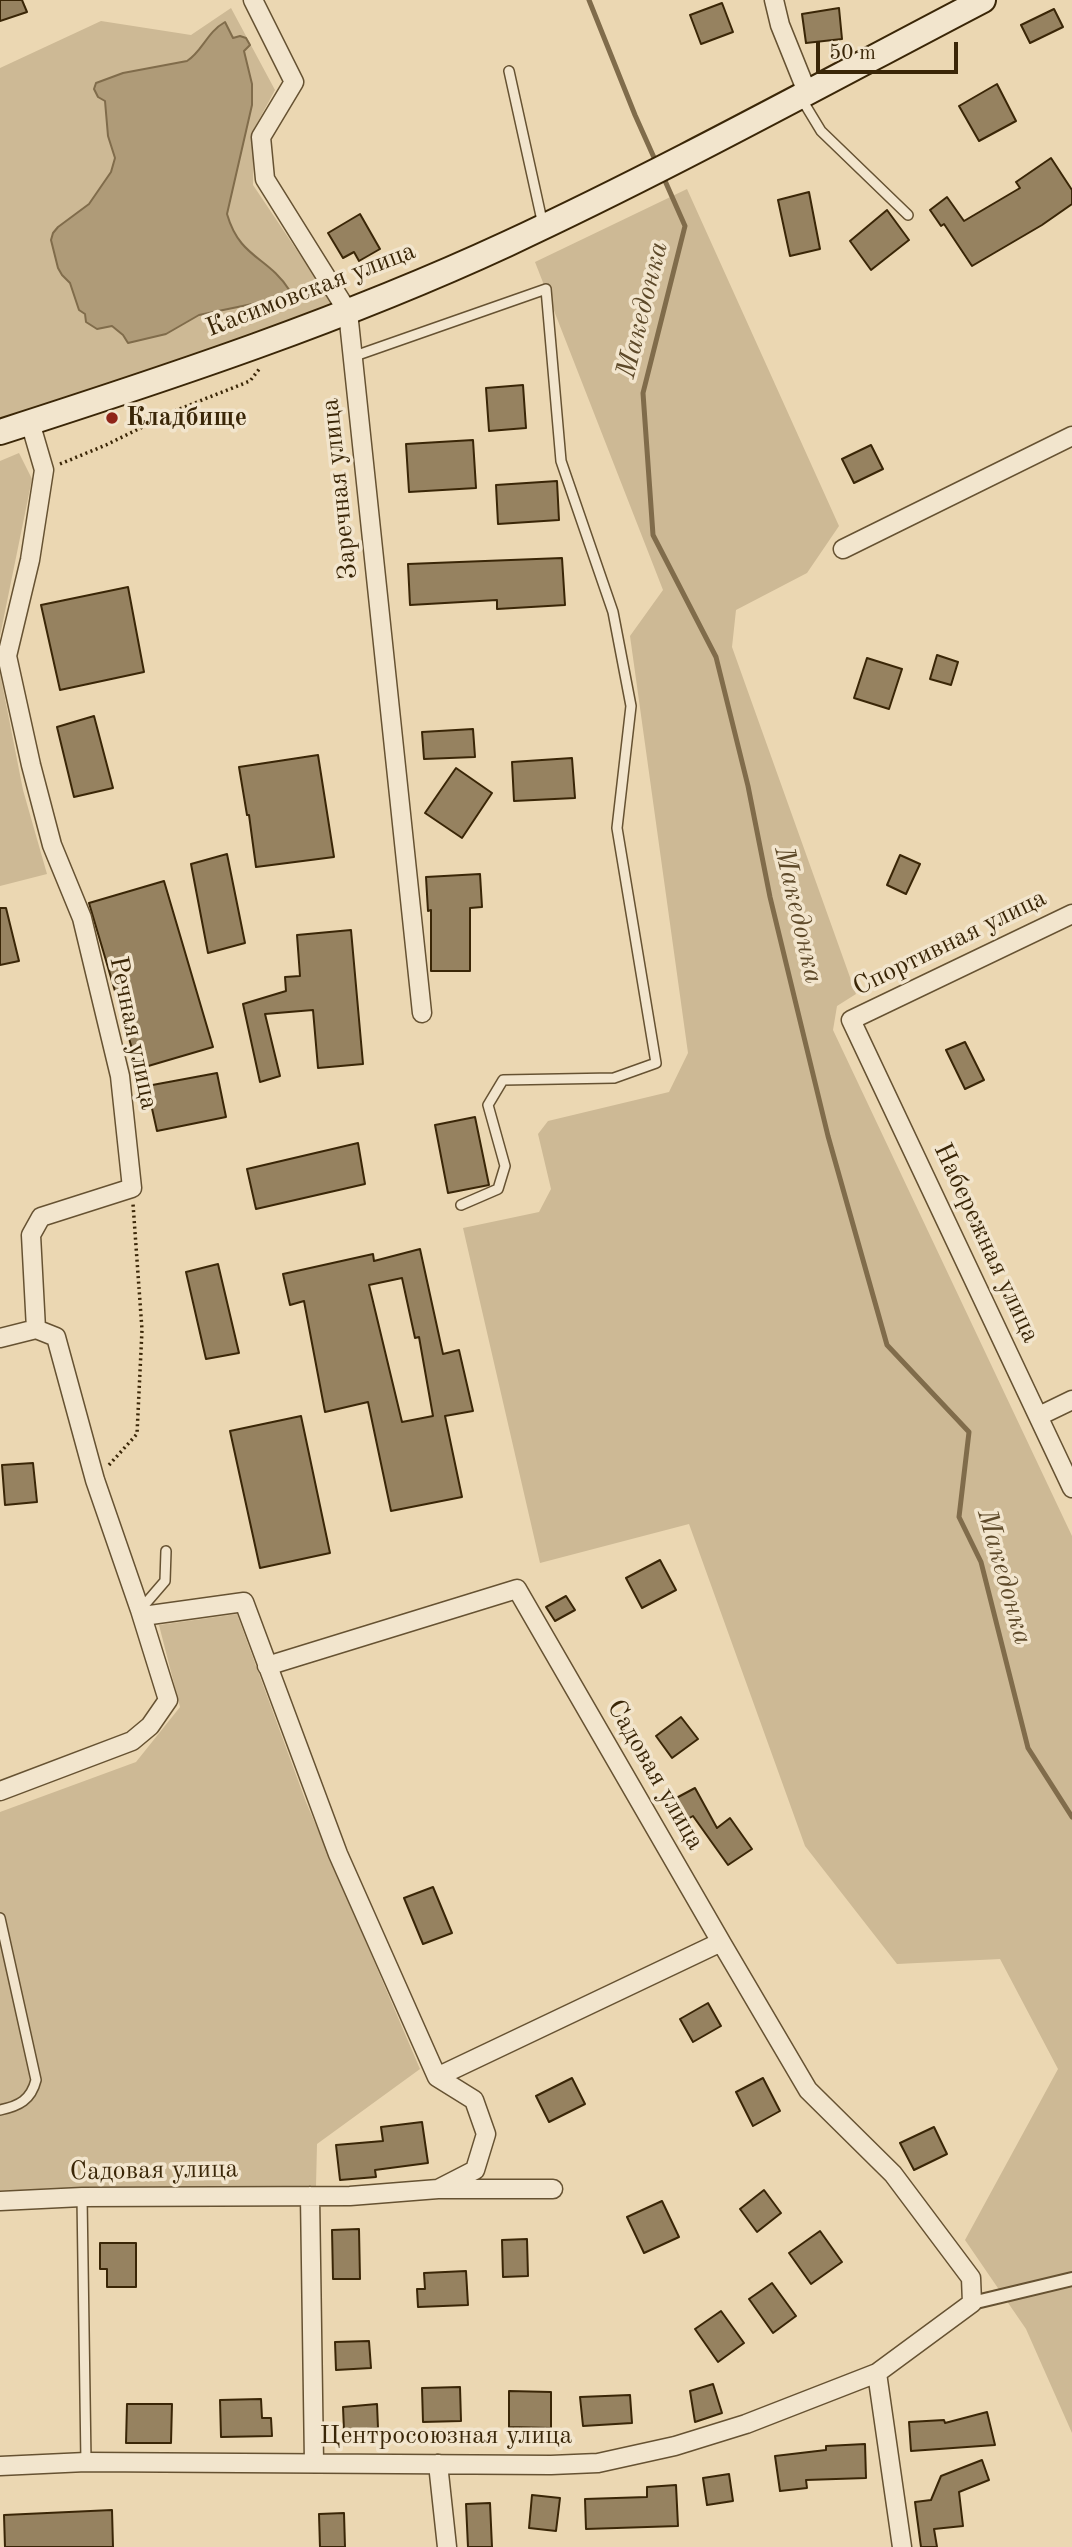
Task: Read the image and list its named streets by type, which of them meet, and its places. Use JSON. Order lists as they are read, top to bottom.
{
  "streets": {
    "main road": ["Касимовская улица"],
    "street": [
      "Заречная улица",
      "Спортивная улица",
      "Речная улица",
      "Набережная улица",
      "Садовая улица",
      "Центросоюзная улица"
    ]
  },
  "crossings": [
    ["Касимовская улица", "Заречная улица"],
    ["Касимовская улица", "Речная улица"],
    ["Спортивная улица", "Набережная улица"]
  ],
  "water": ["Македонка"],
  "places": ["Кладбище"],
  "scale_bar": "50 m"
}
